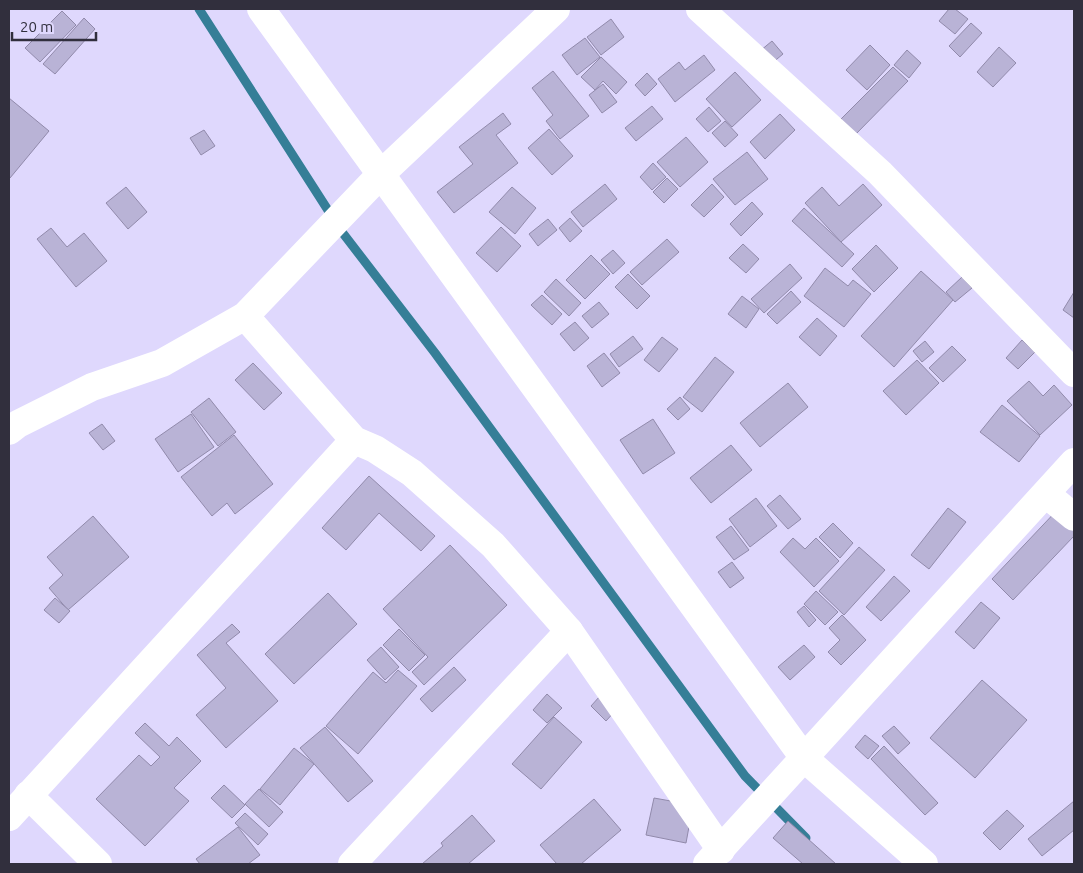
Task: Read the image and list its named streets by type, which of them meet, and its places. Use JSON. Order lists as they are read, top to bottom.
{
  "scale_bar": "20 m"
}
